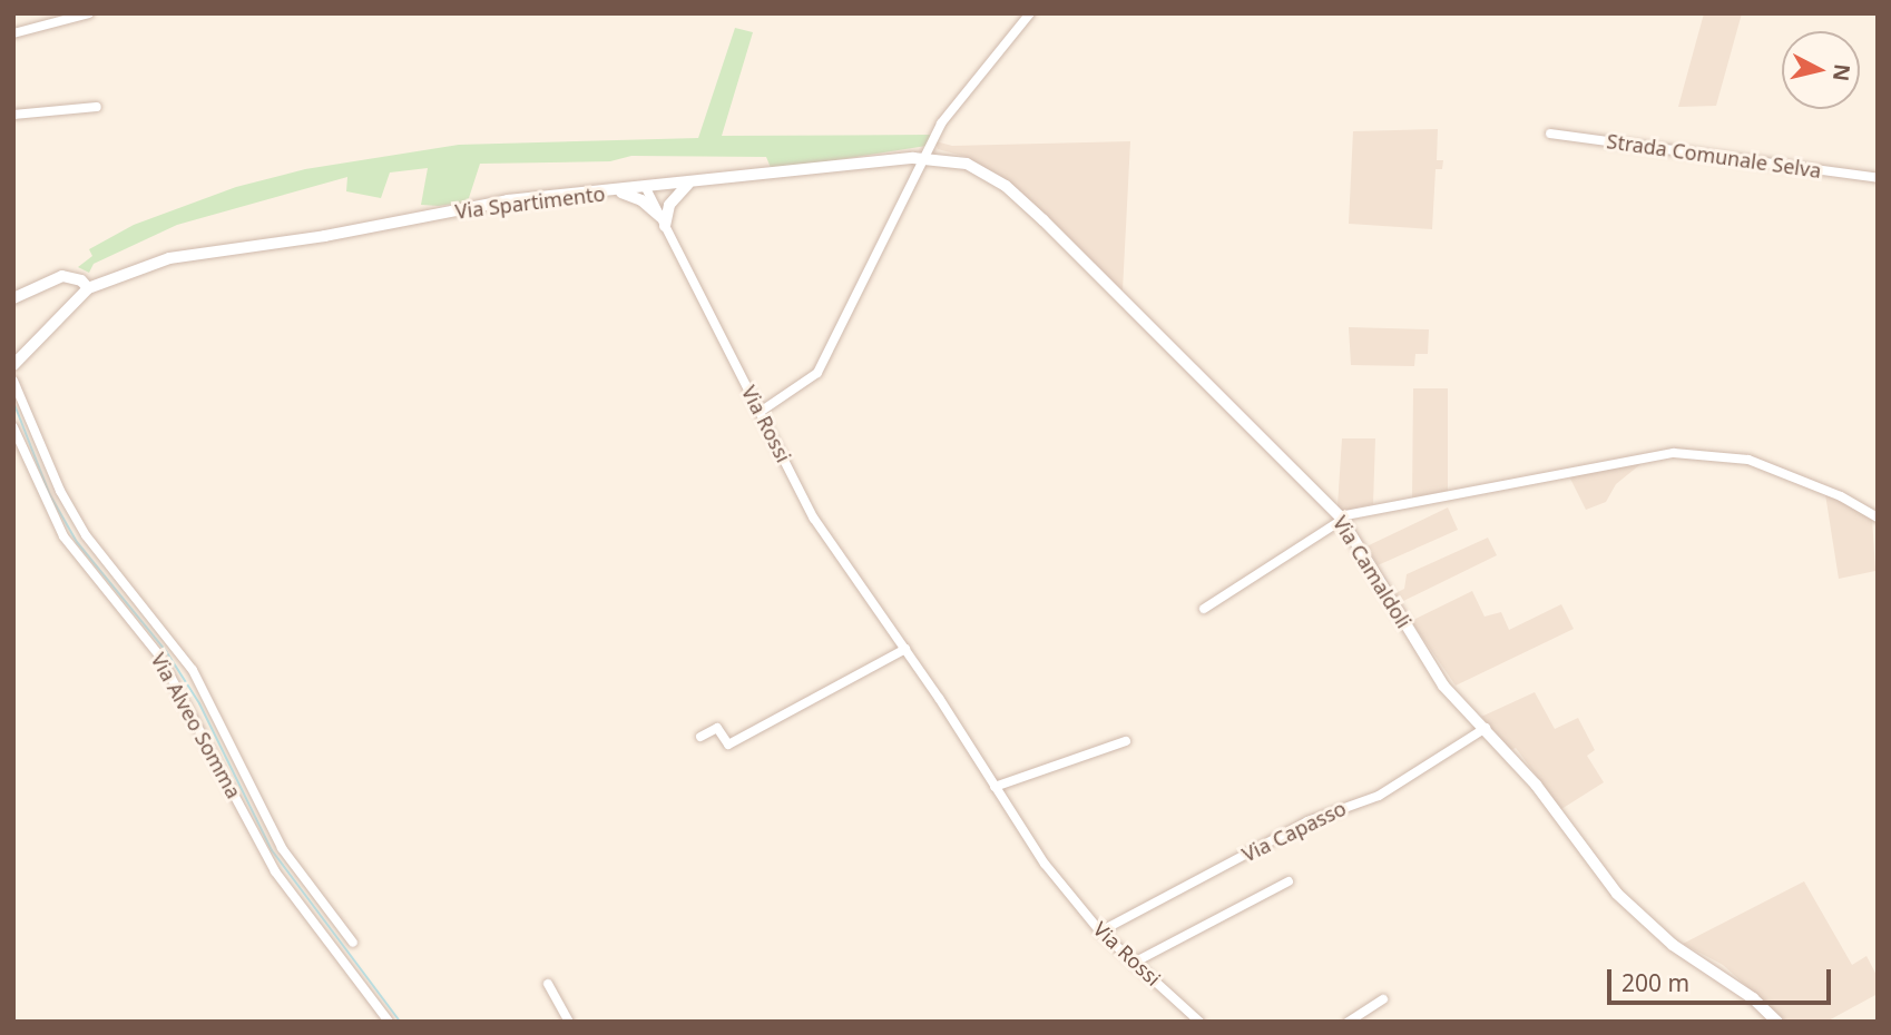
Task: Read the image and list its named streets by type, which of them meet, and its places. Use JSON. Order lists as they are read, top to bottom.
{
  "streets": {
    "street": [
      "Strada Comunale Selva",
      "Via Spartimento",
      "Via Rossi",
      "Via Camaldoli",
      "Via Alveo Somma",
      "Via Capasso"
    ]
  },
  "crossings": [
    ["Via Spartimento", "Via Rossi"],
    ["Via Spartimento", "Via Camaldoli"],
    ["Via Rossi", "Via Capasso"],
    ["Via Camaldoli", "Via Capasso"]
  ],
  "scale_bar": "200 m",
  "north": "right"
}
